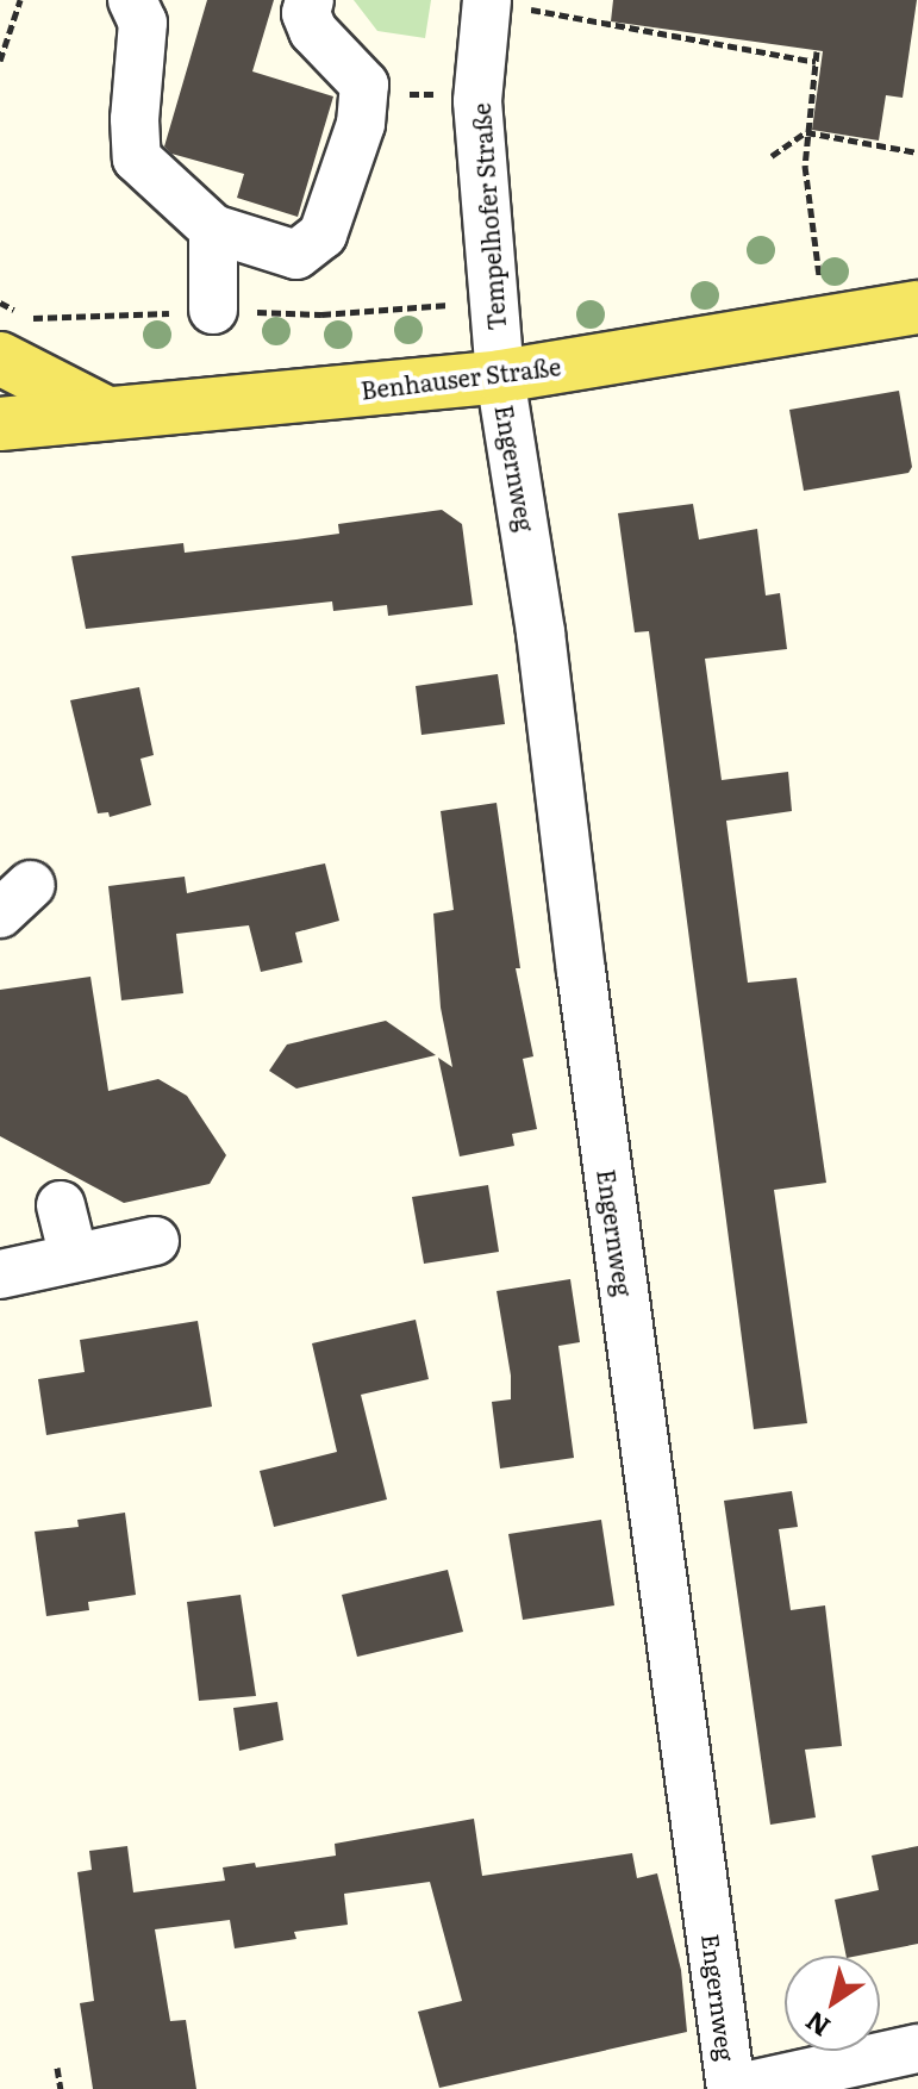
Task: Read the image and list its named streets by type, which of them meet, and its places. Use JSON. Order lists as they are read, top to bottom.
{
  "streets": {
    "main road": ["Benhauser Straße"],
    "street": ["Tempelhofer Straße", "Engernweg"]
  },
  "crossings": [
    ["Tempelhofer Straße", "Benhauser Straße"],
    ["Tempelhofer Straße", "Engernweg"],
    ["Benhauser Straße", "Engernweg"]
  ],
  "north": "bottom left"
}
